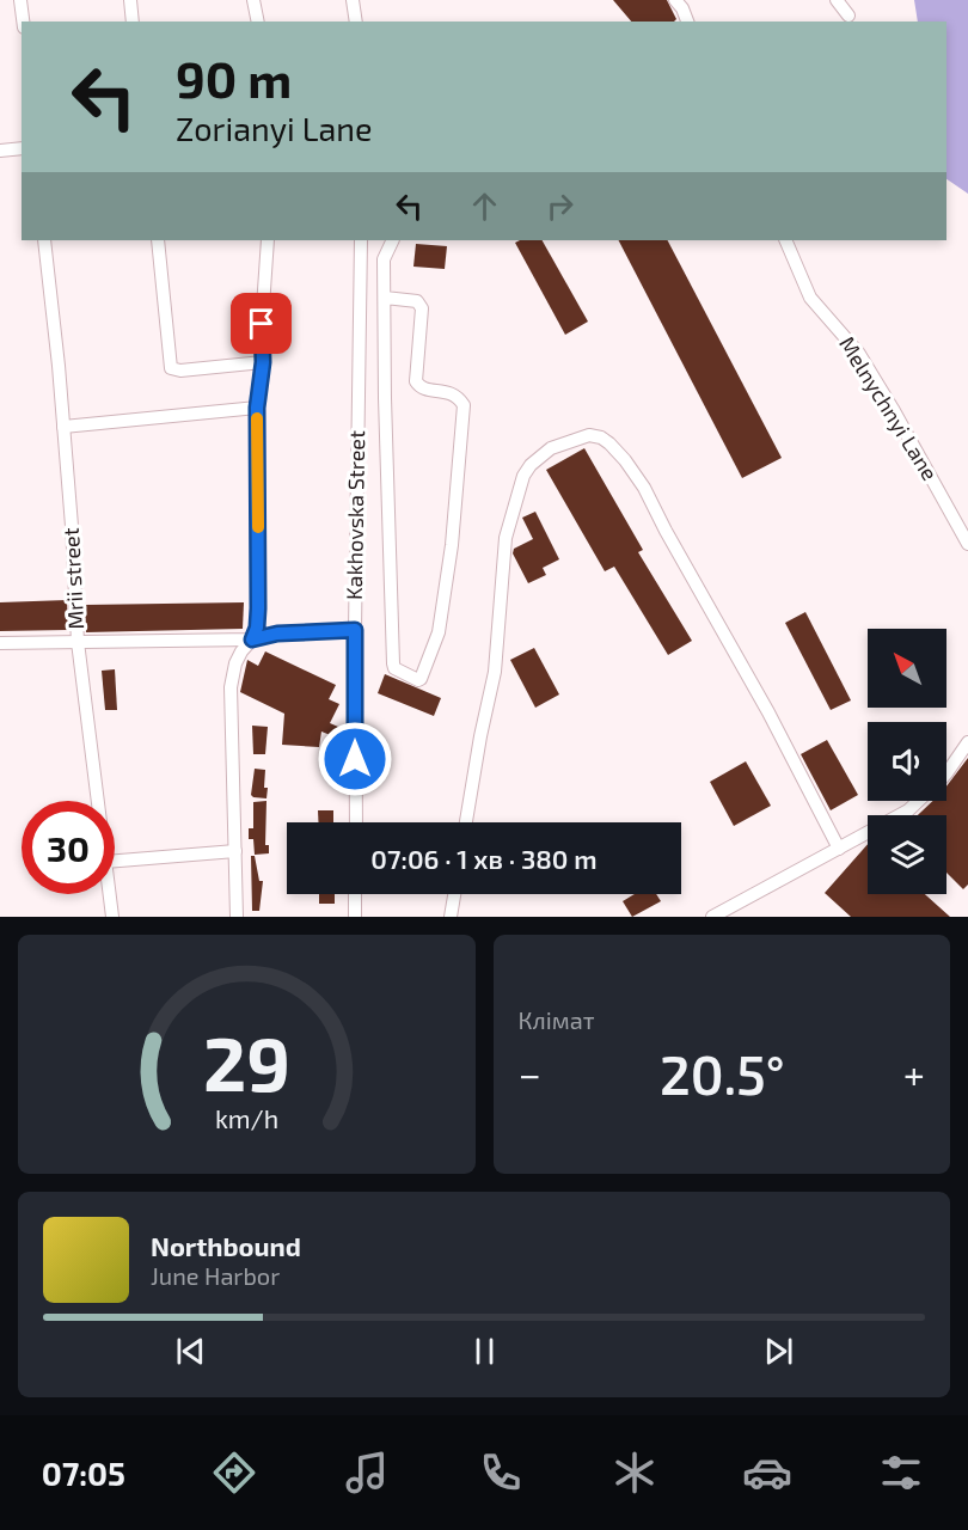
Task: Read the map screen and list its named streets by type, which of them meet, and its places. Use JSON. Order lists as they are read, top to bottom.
{
  "streets": {
    "street": ["Melnychnyi Lane", "Kakhovska Street", "Mrii street"]
  },
  "north": "top left",
  "page": {
    "turn": ["90 m", "Zorianyi Lane"],
    "limit": "30",
    "trip": "07:06 · 1 хв · 380 m",
    "tile": "Клімат",
    "heat": ["−", "20.5°", "+"],
    "song": ["Northbound", "June Harbor"],
    "tabs": "07:05",
    "gauge": ["29", "km/h"]
  }
}
